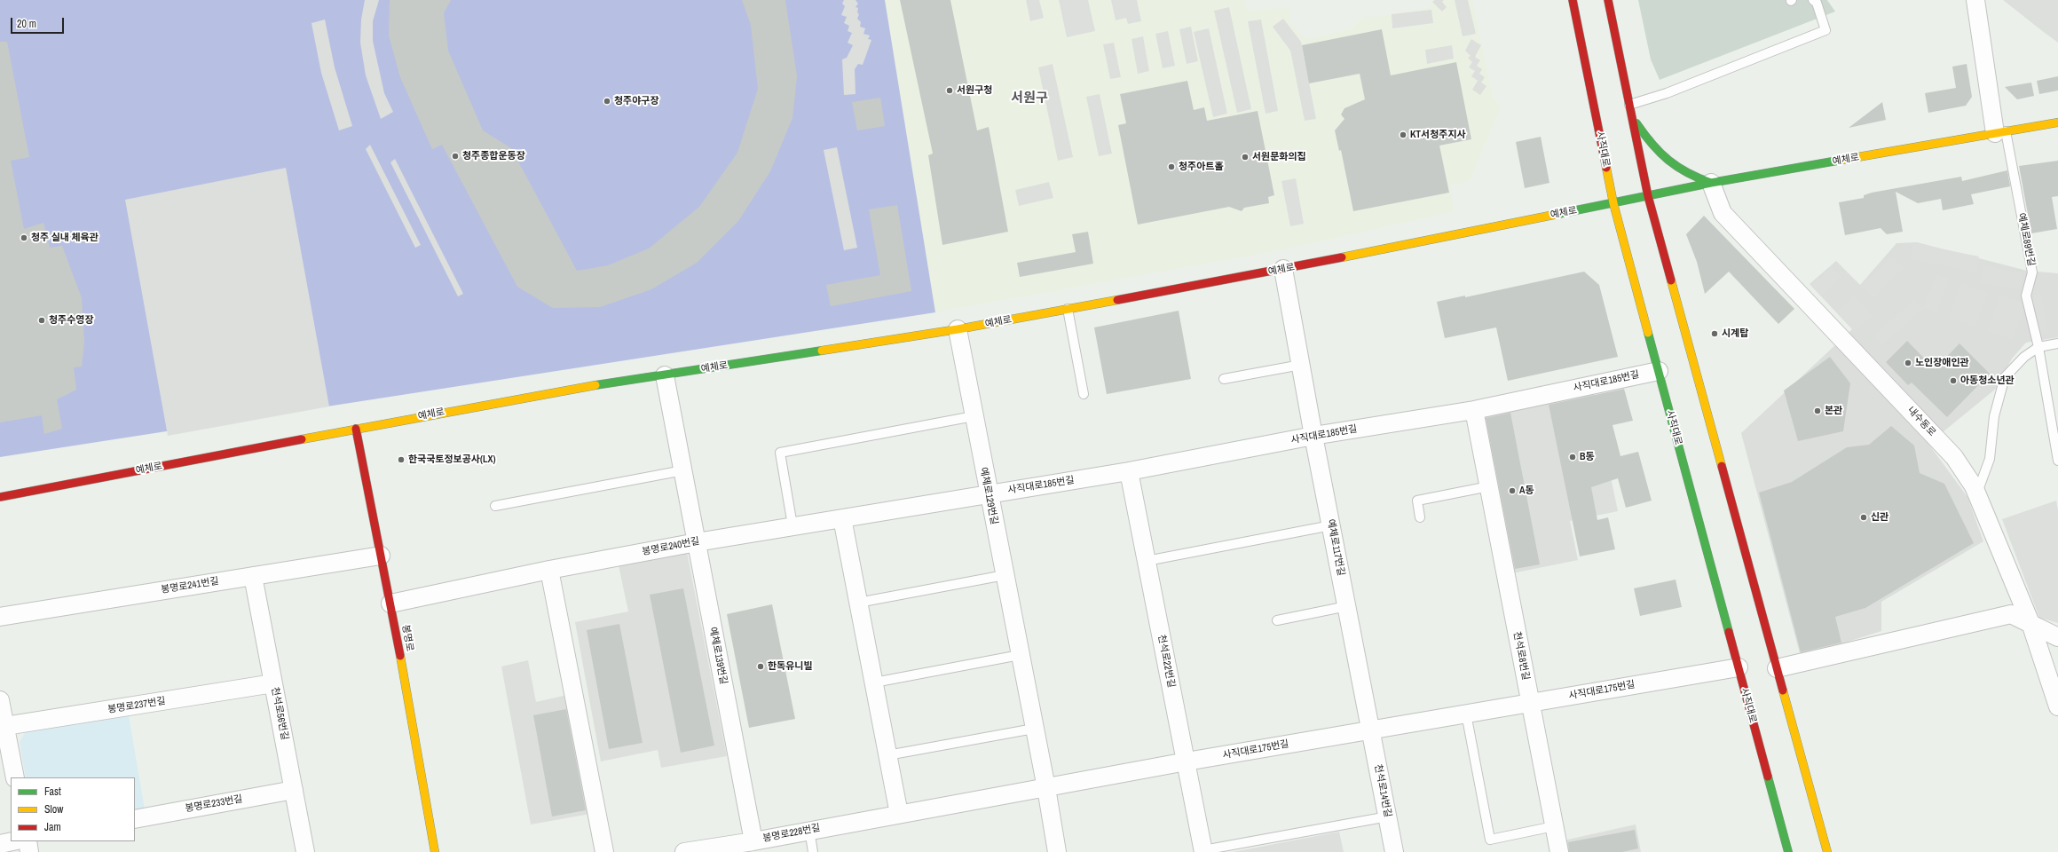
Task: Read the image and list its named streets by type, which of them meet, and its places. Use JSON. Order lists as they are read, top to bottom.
{
  "streets": {
    "street": [
      "사직대로",
      "예체로",
      "사직대로185번길",
      "내수동로",
      "예체로129번길",
      "봉명로240번길",
      "예체로117번길",
      "봉명로241번길",
      "봉명로",
      "예체로139번길",
      "천석로8번길",
      "천석로22번길",
      "사직대로175번길",
      "봉명로237번길",
      "천석로56번길",
      "천석로14번길",
      "봉명로233번길",
      "봉명로228번길"
    ],
    "lane": ["예체로89번길"]
  },
  "crossings": [
    ["사직대로", "예체로"],
    ["사직대로", "사직대로185번길"],
    ["사직대로", "사직대로175번길"],
    ["예체로", "예체로89번길"],
    ["예체로", "내수동로"],
    ["예체로", "예체로129번길"],
    ["예체로", "예체로117번길"],
    ["예체로", "봉명로"],
    ["예체로", "예체로139번길"],
    ["사직대로185번길", "예체로129번길"],
    ["사직대로185번길", "봉명로240번길"],
    ["사직대로185번길", "예체로117번길"],
    ["사직대로185번길", "천석로8번길"],
    ["사직대로185번길", "천석로22번길"],
    ["예체로129번길", "봉명로240번길"],
    ["예체로129번길", "사직대로175번길"],
    ["예체로129번길", "봉명로228번길"],
    ["봉명로240번길", "봉명로"],
    ["봉명로240번길", "예체로139번길"],
    ["예체로117번길", "사직대로175번길"],
    ["예체로117번길", "천석로14번길"],
    ["봉명로241번길", "봉명로"],
    ["봉명로241번길", "천석로56번길"],
    ["예체로139번길", "봉명로228번길"],
    ["천석로8번길", "사직대로175번길"],
    ["천석로22번길", "사직대로175번길"],
    ["사직대로175번길", "천석로14번길"],
    ["사직대로175번길", "봉명로228번길"],
    ["봉명로237번길", "천석로56번길"],
    ["천석로56번길", "봉명로233번길"]
  ],
  "districts": ["서원구"],
  "places": [
    "서원구청",
    "청주야구장",
    "KT서청주지사",
    "청주종합운동장",
    "서원문화의집",
    "청주아트홀",
    "청주 실내 체육관",
    "청주수영장",
    "시계탑",
    "노인장애인관",
    "아동청소년관",
    "본관",
    "B동",
    "한국국토정보공사(LX)",
    "A동",
    "신관",
    "한독유니빌"
  ],
  "legend": ["Fast", "Slow", "Jam"],
  "scale_bar": "20 m"
}
